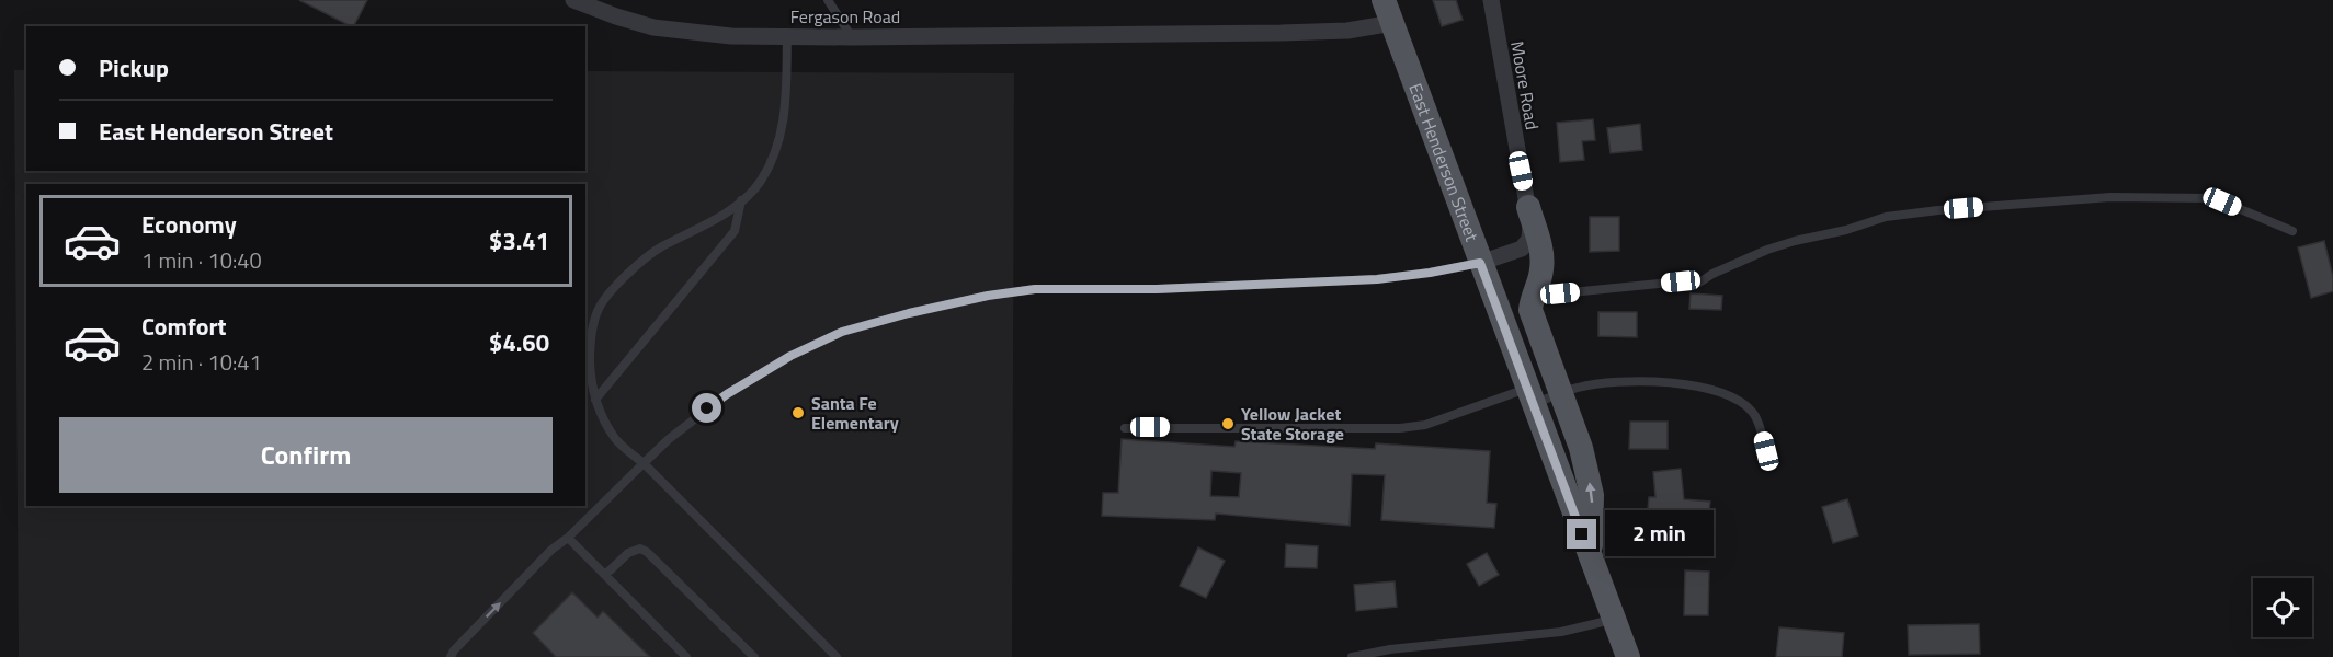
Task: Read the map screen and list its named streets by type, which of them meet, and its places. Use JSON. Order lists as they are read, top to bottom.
{
  "streets": {
    "main road": ["East Henderson Street"],
    "street": ["Fergason Road", "Moore Road"]
  },
  "crossings": [
    ["Fergason Road", "East Henderson Street"],
    ["Moore Road", "East Henderson Street"]
  ],
  "places": ["Santa Fe Elementary", "Yellow Jacket State Storage"],
  "page": {
    "banner": ["Pickup", "East Henderson Street"],
    "list": [
      {
        "name": "Economy",
        "note": "1 min · 10:40",
        "value": "$3.41"
      },
      {
        "name": "Comfort",
        "note": "2 min · 10:41",
        "value": "$4.60"
      }
    ],
    "buttons": "Confirm",
    "bubble": "2 min"
  }
}
